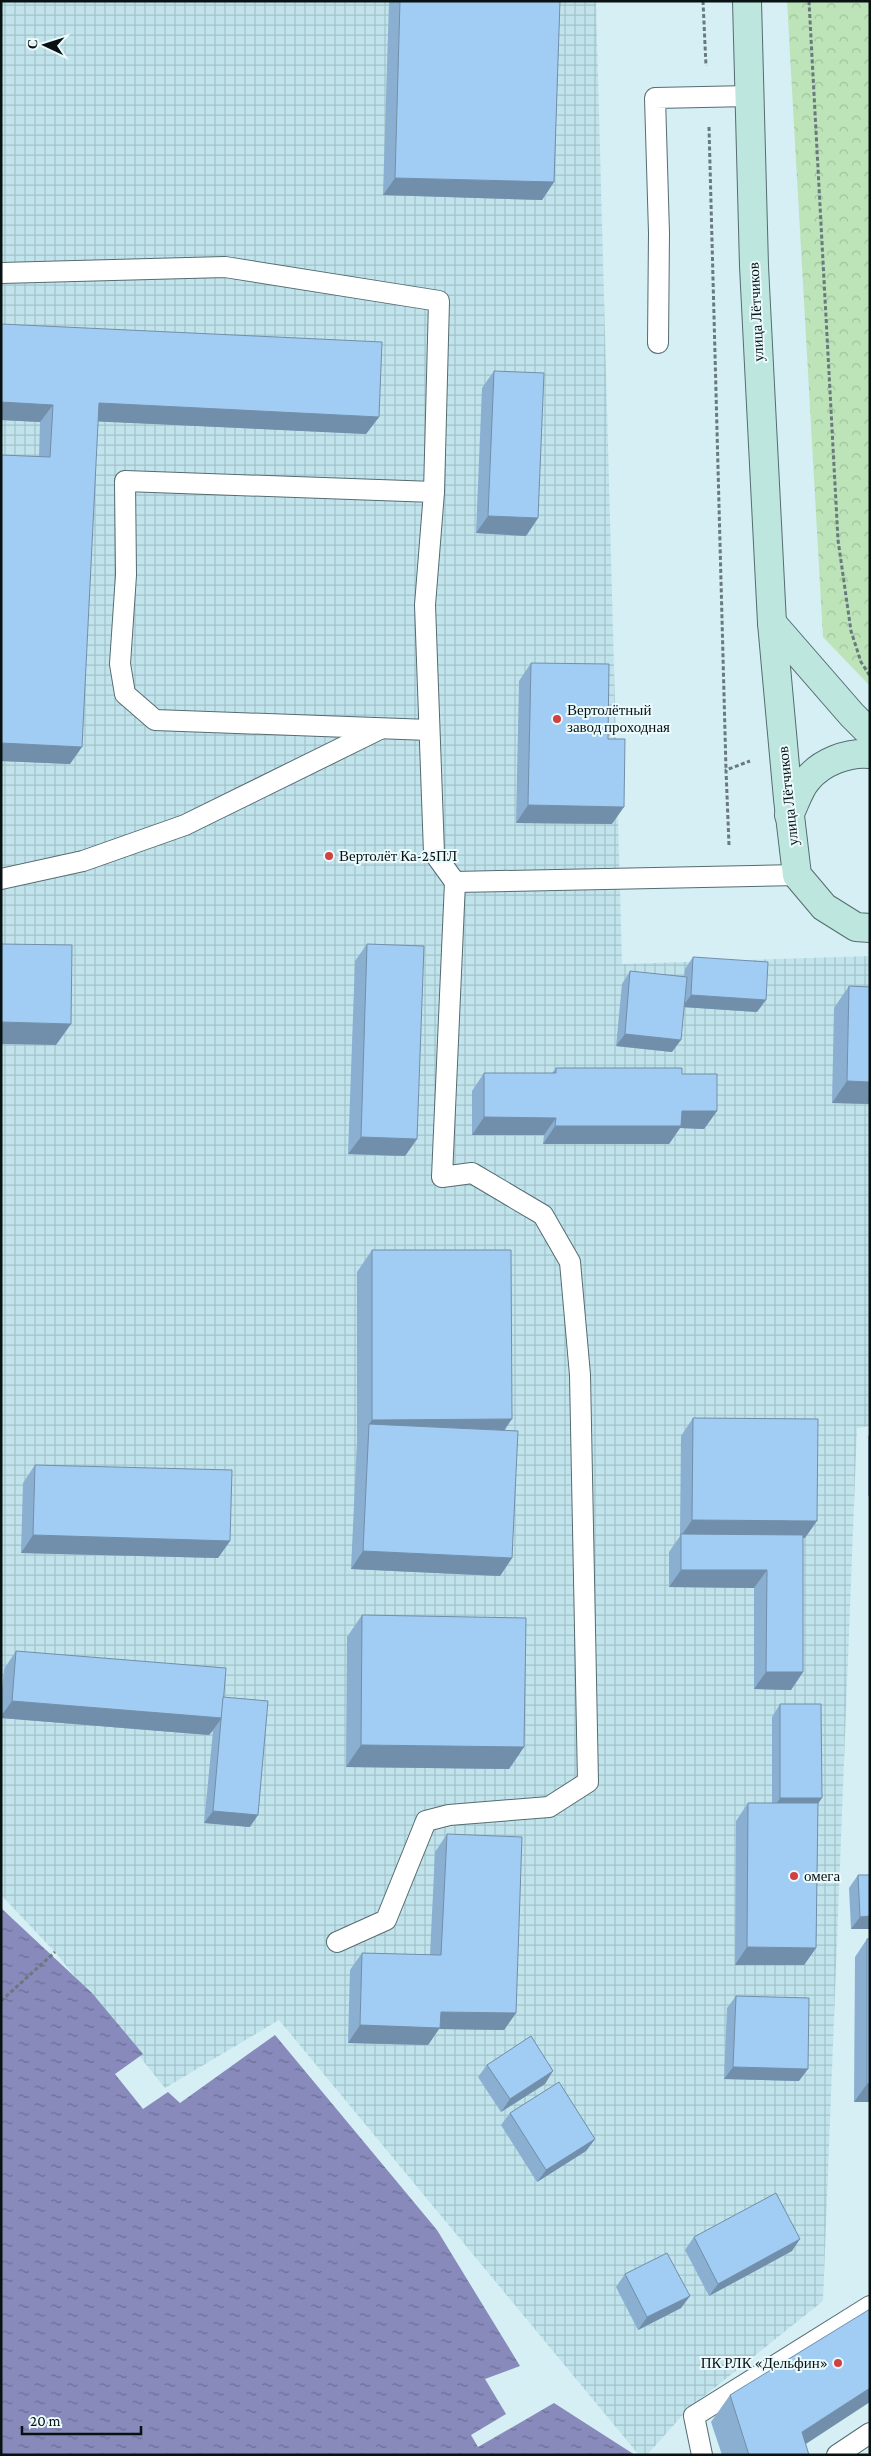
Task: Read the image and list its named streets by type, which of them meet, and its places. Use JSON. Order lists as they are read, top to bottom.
{
  "streets": {
    "main road": ["улица Лётчиков"]
  },
  "places": [
    "Вертолётный завод проходная",
    "Вертолёт Ка-25ПЛ",
    "омега",
    "ПК РЛК «Дельфин»"
  ],
  "scale_bar": "20 m",
  "north": "left"
}
